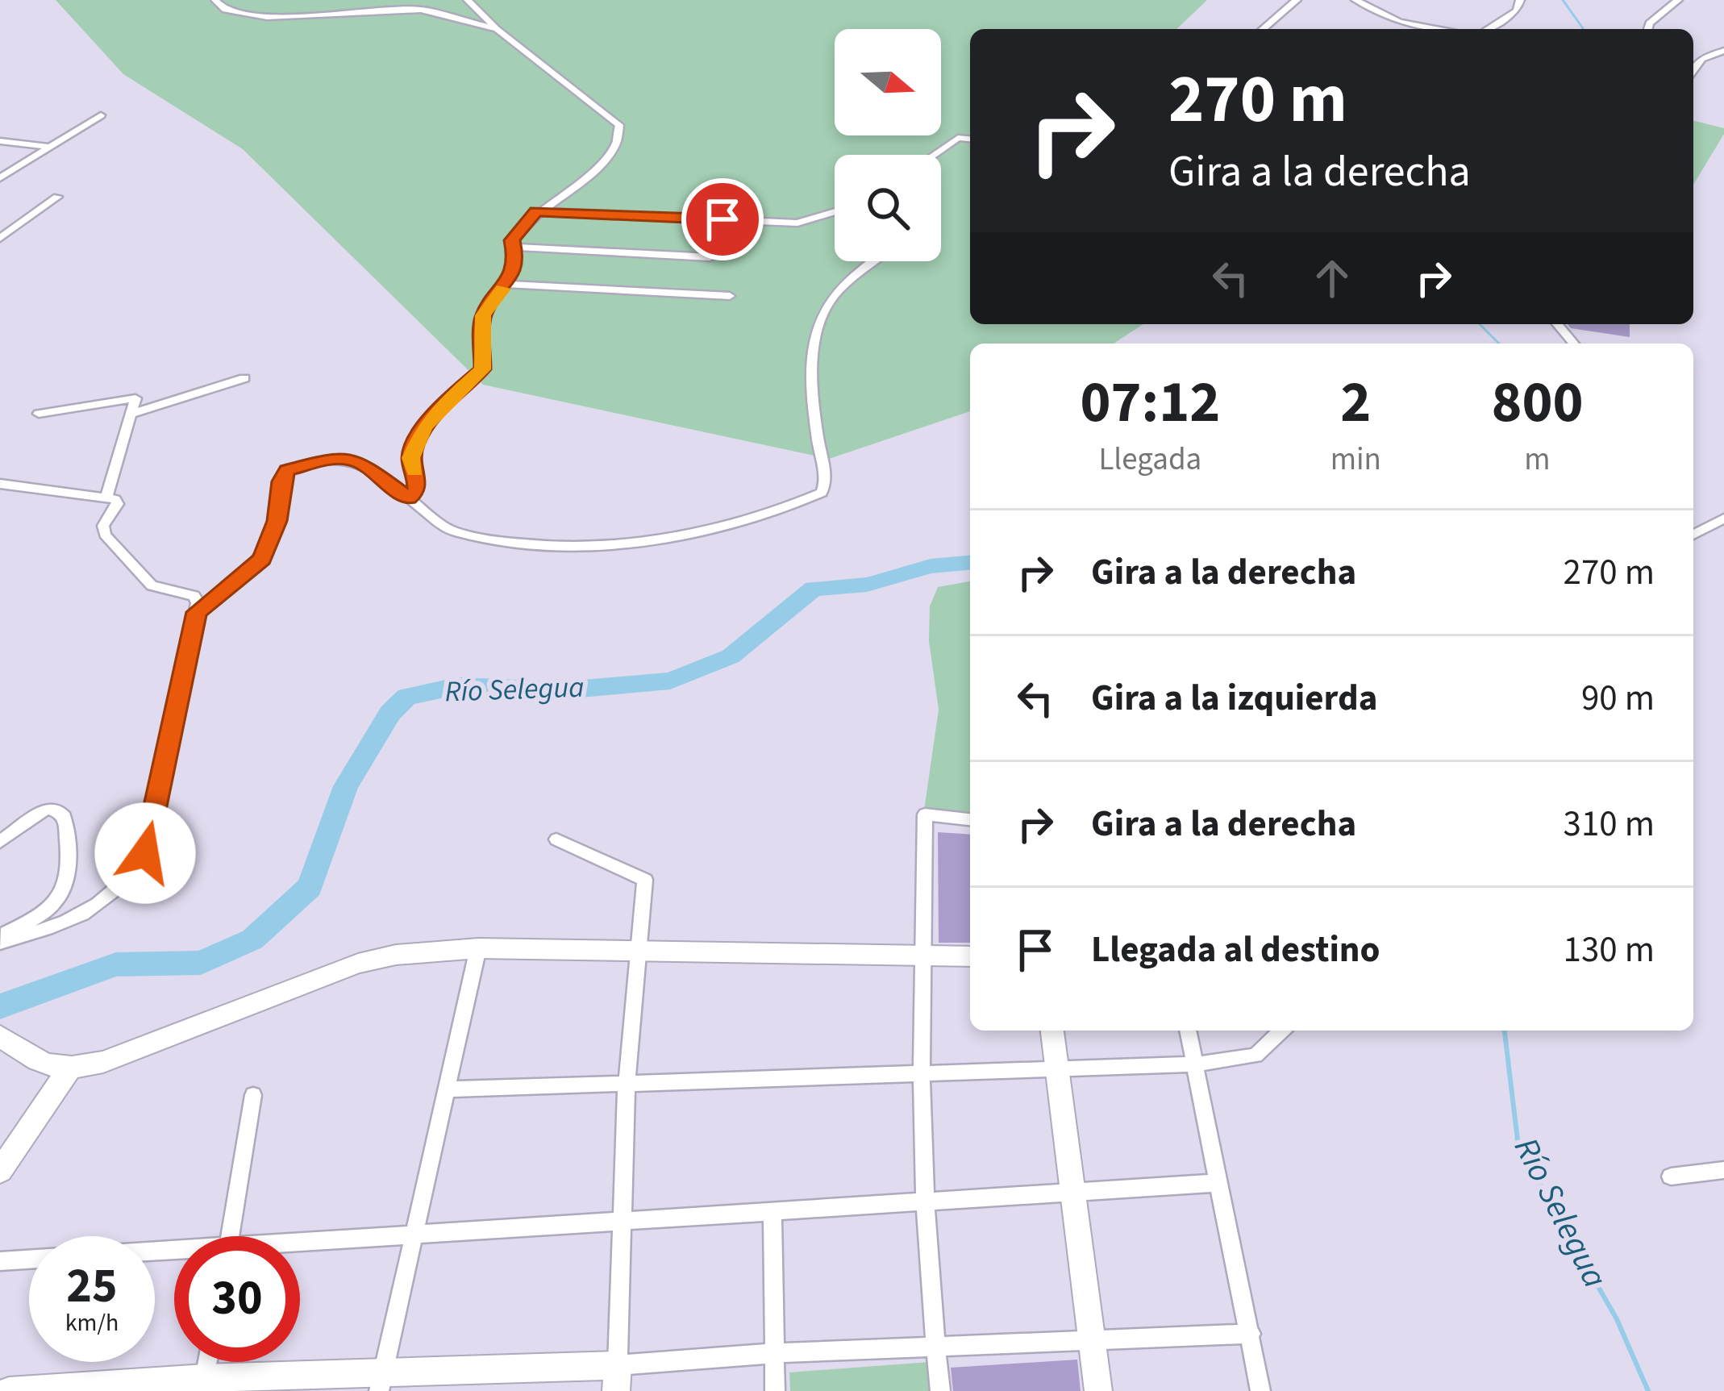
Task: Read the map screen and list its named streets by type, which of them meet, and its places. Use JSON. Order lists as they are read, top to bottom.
{
  "water": ["Río Selegua"],
  "north": "right",
  "page": {
    "turn": ["270 m", "Gira a la derecha"],
    "eta": [
      "07:12",
      "Llegada",
      "2",
      "min",
      "800",
      "m"
    ],
    "list": [
      {
        "name": "Gira a la derecha",
        "value": "270 m"
      },
      {
        "name": "Gira a la izquierda",
        "value": "90 m"
      },
      {
        "name": "Gira a la derecha",
        "value": "310 m"
      },
      {
        "name": "Llegada al destino",
        "value": "130 m"
      }
    ],
    "speed": "25 km/h",
    "limit": "30"
  }
}
